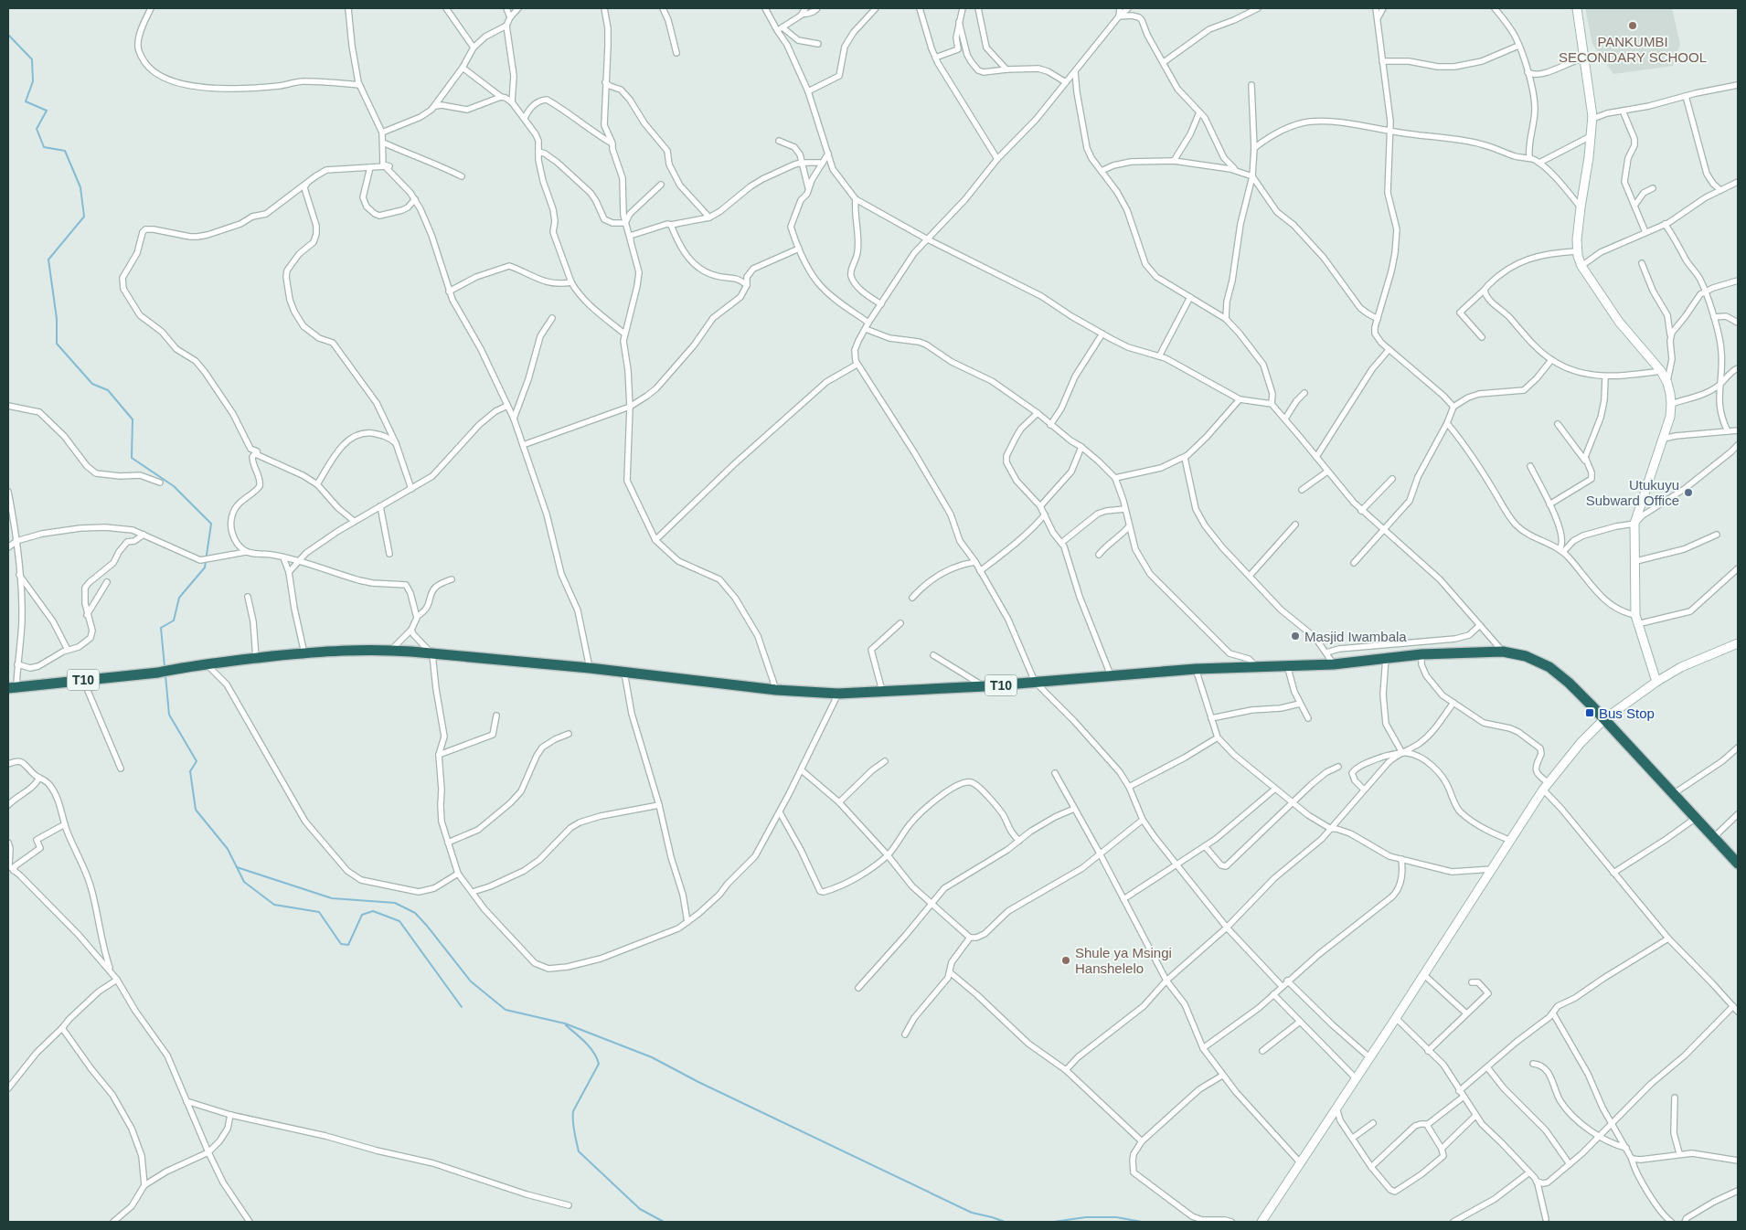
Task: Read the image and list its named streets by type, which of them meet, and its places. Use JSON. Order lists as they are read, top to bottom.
{
  "streets": {
    "highway": ["T10"]
  },
  "places": {
    "other": [
      "PANKUMBI SECONDARY SCHOOL",
      "Utukuyu Subward Office",
      "Masjid Iwambala",
      "Shule ya Msingi Hanshelelo"
    ],
    "transit": ["Bus Stop"]
  }
}
